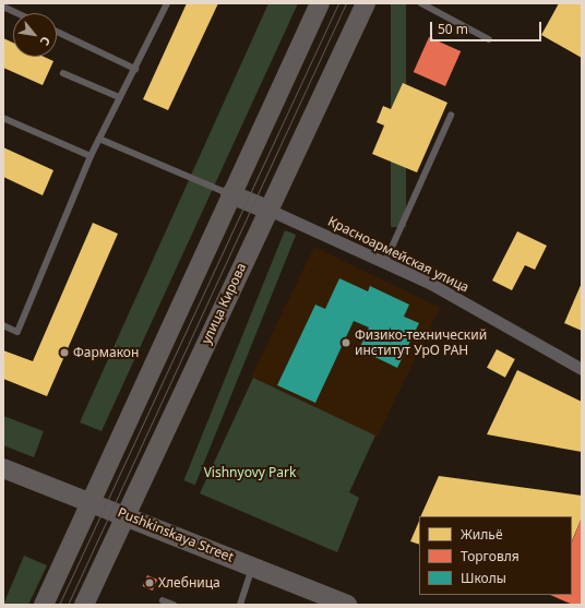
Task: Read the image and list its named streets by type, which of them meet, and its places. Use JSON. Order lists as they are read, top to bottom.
{
  "streets": {
    "main road": ["улица Кирова", "Pushkinskaya Street"],
    "street": ["Красноармейская улица"]
  },
  "crossings": [
    ["Красноармейская улица", "улица Кирова"],
    ["улица Кирова", "Pushkinskaya Street"]
  ],
  "parks": ["Vishnyovy Park"],
  "places": ["Физико-технический институт УрО РАН", "Фармакон", "Хлебница"],
  "legend": ["Жильё", "Торговля", "Школы"],
  "scale_bar": "50 m",
  "north": "bottom right"
}
